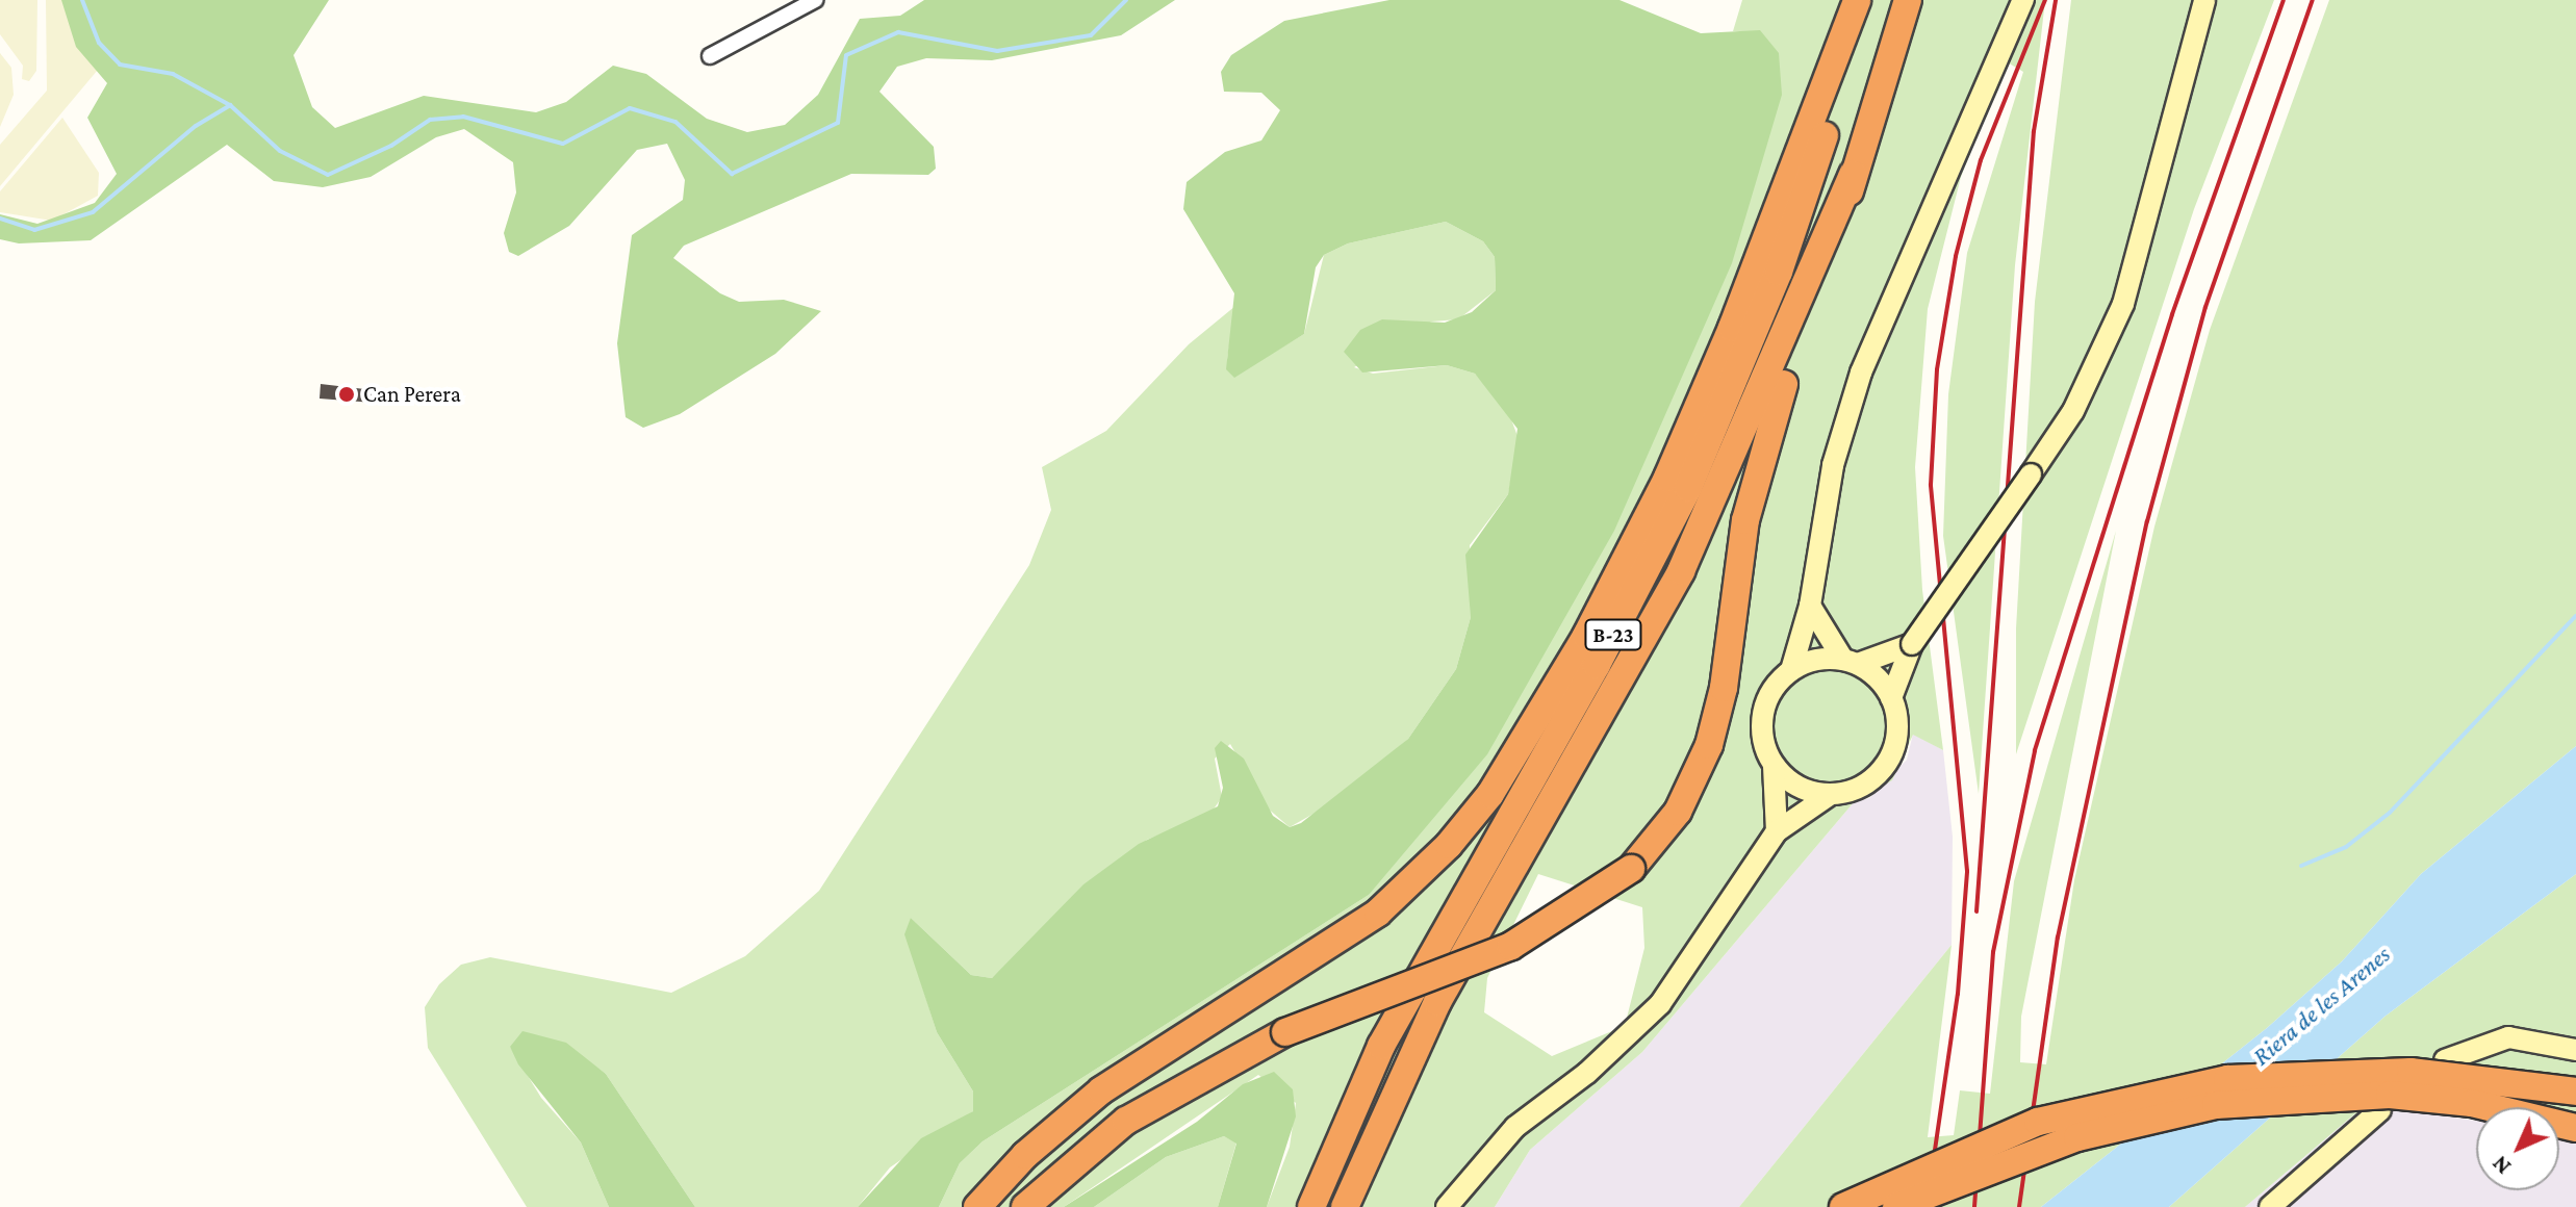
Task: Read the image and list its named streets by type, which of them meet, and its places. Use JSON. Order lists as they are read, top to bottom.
{
  "streets": {
    "highway": ["B-23"]
  },
  "water": ["Riera de les Arenes"],
  "places": ["Can Perera"],
  "north": "bottom left"
}
